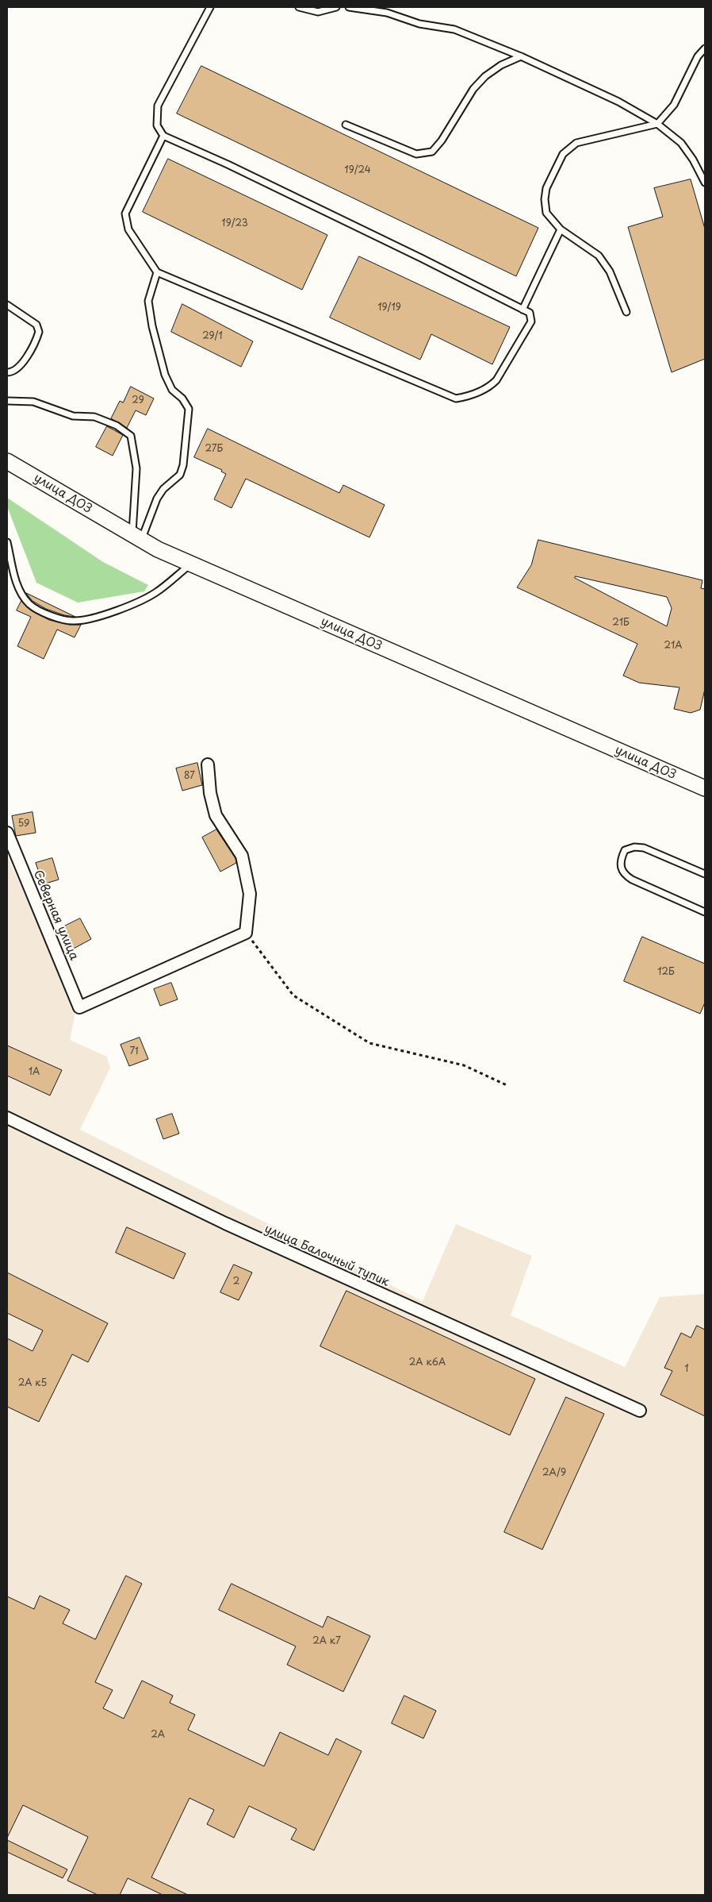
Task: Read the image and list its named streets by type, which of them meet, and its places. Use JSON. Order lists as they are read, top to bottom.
{
  "streets": {
    "main road": ["улица ДОЗ"],
    "street": ["Северная улица", "улица Балочный тупик"]
  },
  "house_numbers": [
    "19/24",
    "19/23",
    "19/19",
    "29/1",
    "29",
    "27Б",
    "21Б",
    "21А",
    "87",
    "59",
    "12Б",
    "71",
    "1А",
    "2",
    "2А к6А",
    "1",
    "2А к5",
    "2А/9",
    "2А к7",
    "2А"
  ]
}
